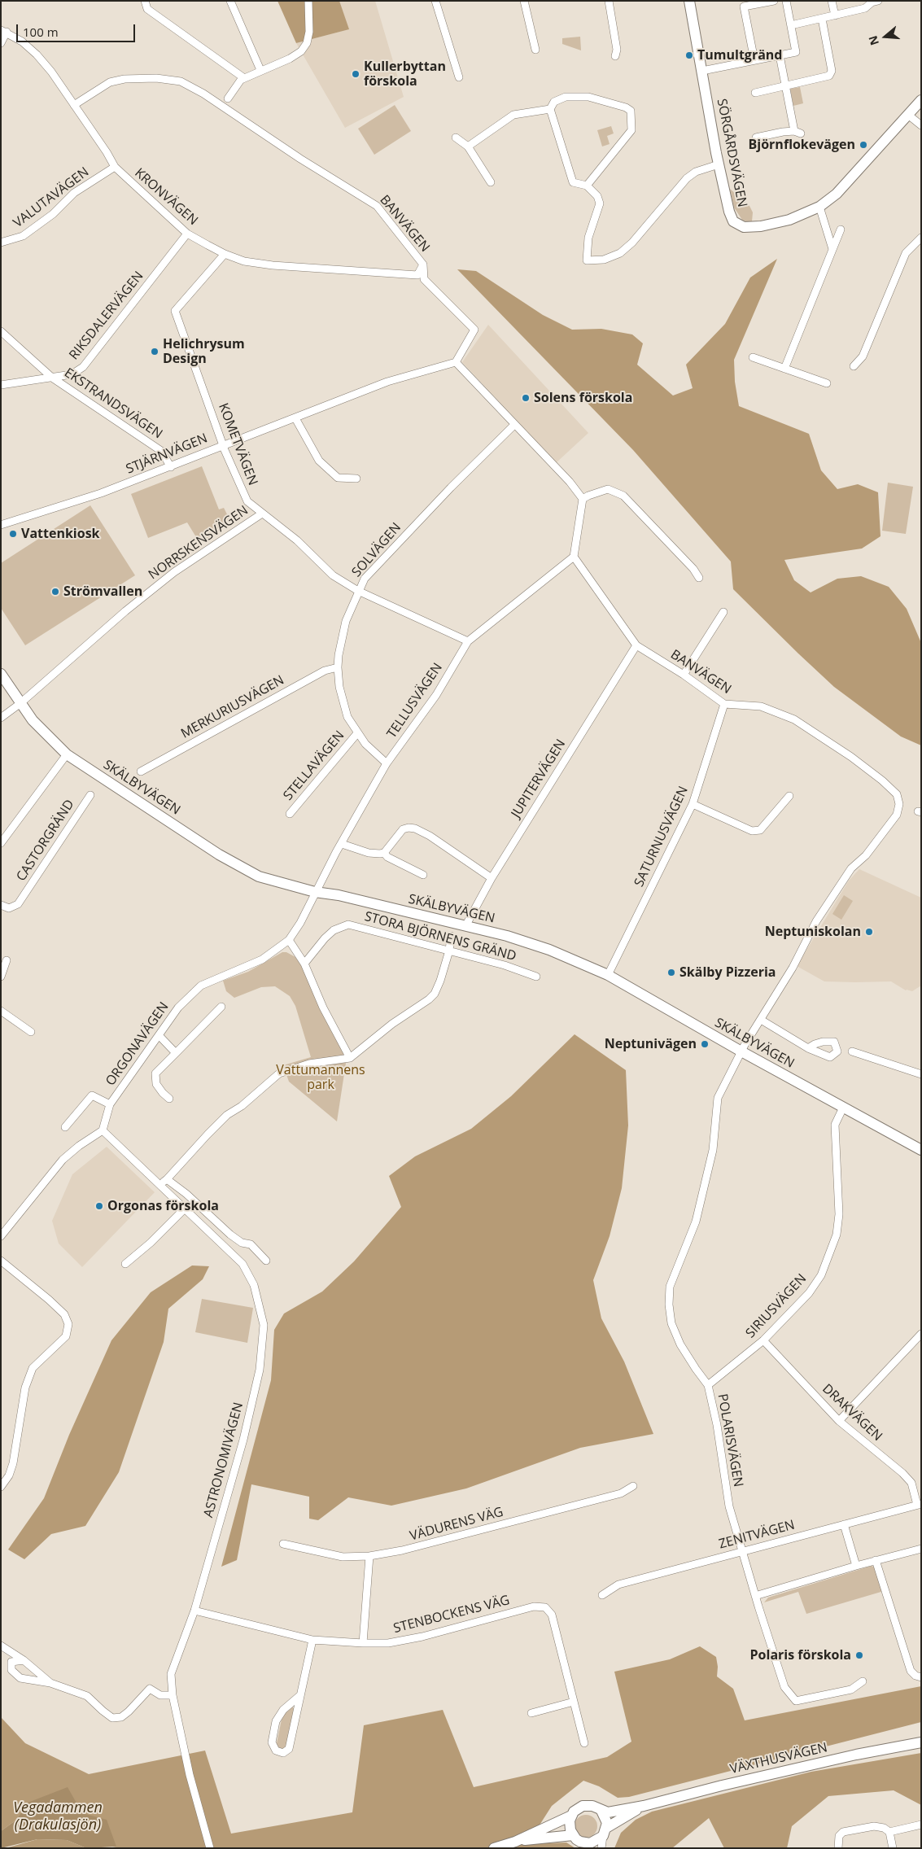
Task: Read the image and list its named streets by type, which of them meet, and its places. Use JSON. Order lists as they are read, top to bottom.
{
  "streets": {
    "street": [
      "SÖRGÅRDSVÄGEN",
      "KRONVÄGEN",
      "VALUTAVÄGEN",
      "BANVÄGEN",
      "RIKSDALERVÄGEN",
      "EKSTRANDSVÄGEN",
      "KOMETVÄGEN",
      "STJÄRNVÄGEN",
      "NORRSKENSVÄGEN",
      "SOLVÄGEN",
      "TELLUSVÄGEN",
      "MERKURIUSVÄGEN",
      "STELLAVÄGEN",
      "JUPITERVÄGEN",
      "SKÄLBYVÄGEN",
      "SATURNUSVÄGEN",
      "CASTORGRÄND",
      "STORA BJÖRNENS GRÄND",
      "ORGONAVÄGEN",
      "SIRIUSVÄGEN",
      "DRAKVÄGEN",
      "POLARISVÄGEN",
      "ASTRONOMIVÄGEN",
      "VÄDURENS VÄG",
      "ZENITVÄGEN",
      "STENBOCKENS VÄG",
      "VÄXTHUSVÄGEN"
    ]
  },
  "crossings": [
    ["KRONVÄGEN", "VALUTAVÄGEN"],
    ["KRONVÄGEN", "BANVÄGEN"],
    ["KRONVÄGEN", "RIKSDALERVÄGEN"],
    ["KRONVÄGEN", "KOMETVÄGEN"],
    ["BANVÄGEN", "STJÄRNVÄGEN"],
    ["BANVÄGEN", "TELLUSVÄGEN"],
    ["BANVÄGEN", "JUPITERVÄGEN"],
    ["BANVÄGEN", "SATURNUSVÄGEN"],
    ["RIKSDALERVÄGEN", "EKSTRANDSVÄGEN"],
    ["EKSTRANDSVÄGEN", "STJÄRNVÄGEN"],
    ["KOMETVÄGEN", "STJÄRNVÄGEN"],
    ["KOMETVÄGEN", "NORRSKENSVÄGEN"],
    ["KOMETVÄGEN", "SOLVÄGEN"],
    ["KOMETVÄGEN", "TELLUSVÄGEN"],
    ["NORRSKENSVÄGEN", "SKÄLBYVÄGEN"],
    ["SOLVÄGEN", "TELLUSVÄGEN"],
    ["SOLVÄGEN", "MERKURIUSVÄGEN"],
    ["SOLVÄGEN", "STELLAVÄGEN"],
    ["TELLUSVÄGEN", "SKÄLBYVÄGEN"],
    ["TELLUSVÄGEN", "ORGONAVÄGEN"],
    ["JUPITERVÄGEN", "SKÄLBYVÄGEN"],
    ["SKÄLBYVÄGEN", "SATURNUSVÄGEN"],
    ["SKÄLBYVÄGEN", "ORGONAVÄGEN"],
    ["SKÄLBYVÄGEN", "SIRIUSVÄGEN"],
    ["SKÄLBYVÄGEN", "POLARISVÄGEN"],
    ["ORGONAVÄGEN", "ASTRONOMIVÄGEN"],
    ["SIRIUSVÄGEN", "DRAKVÄGEN"],
    ["SIRIUSVÄGEN", "POLARISVÄGEN"],
    ["DRAKVÄGEN", "ZENITVÄGEN"],
    ["POLARISVÄGEN", "ZENITVÄGEN"],
    ["ASTRONOMIVÄGEN", "STENBOCKENS VÄG"]
  ],
  "water": ["Vegadammen (Drakulasjön)"],
  "parks": ["Vattumannens park"],
  "places": [
    "Tumultgränd",
    "Kullerbyttan förskola",
    "Björnflokevägen",
    "Helichrysum Design",
    "Solens förskola",
    "Vattenkiosk",
    "Strömvallen",
    "Neptuniskolan",
    "Skälby Pizzeria",
    "Neptunivägen",
    "Orgonas förskola",
    "Polaris förskola"
  ],
  "scale_bar": "100 m",
  "north": "left"
}
